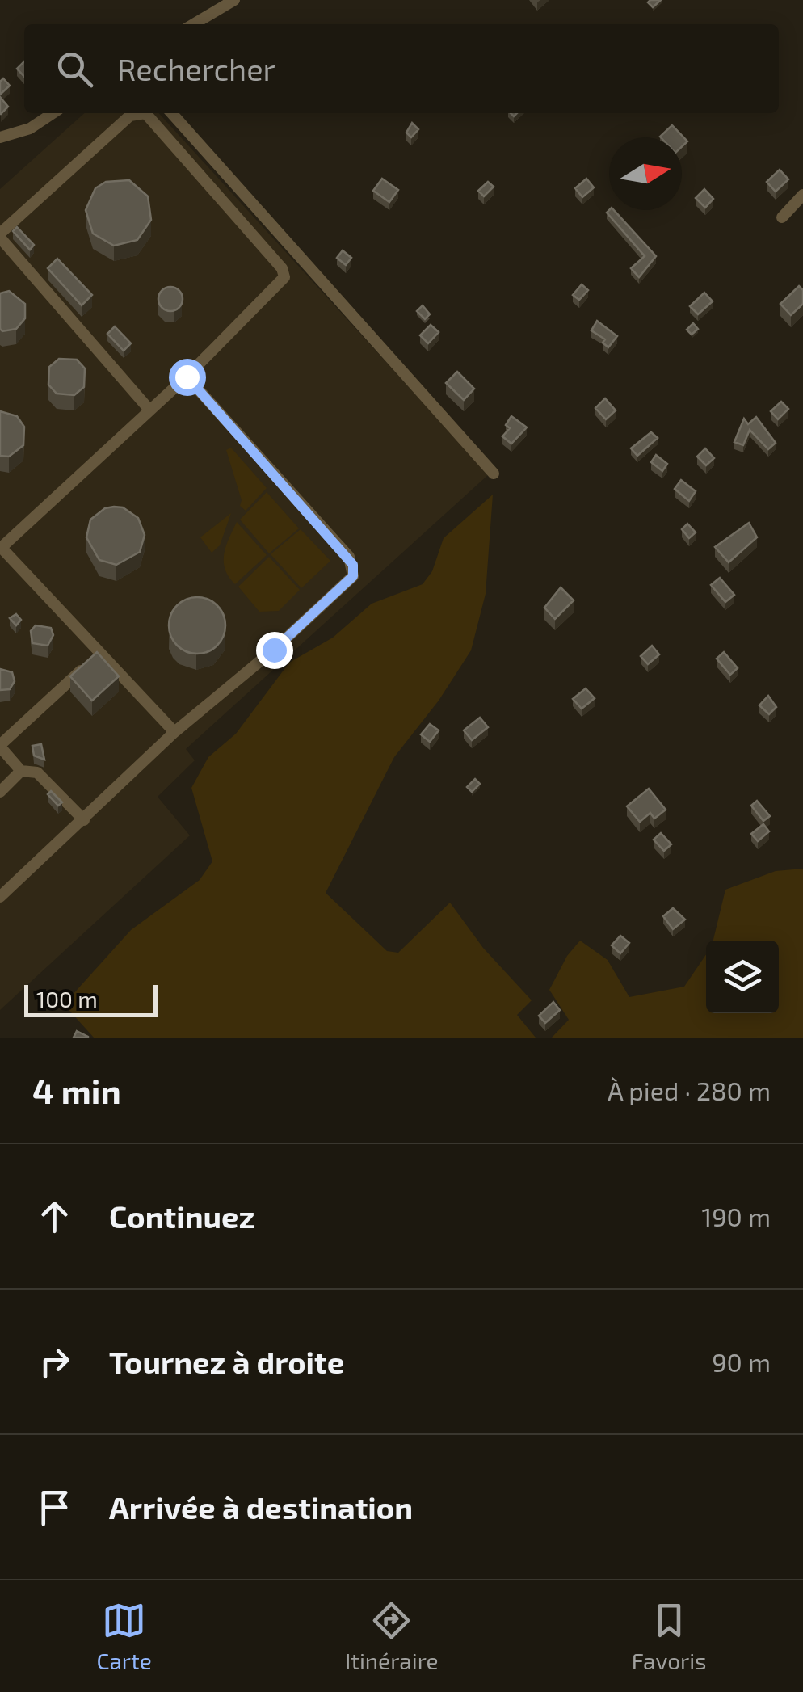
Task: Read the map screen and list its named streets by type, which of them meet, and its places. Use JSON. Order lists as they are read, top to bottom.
{
  "scale_bar": "100 m",
  "north": "right",
  "page": {
    "search": "Rechercher",
    "scale": "100 m",
    "heading": ["4 min", "À pied · 280 m"],
    "list": [
      ["Continuez", "190 m"],
      ["Tournez à droite", "90 m"],
      "Arrivée à destination"
    ],
    "nav": ["Carte", "Itinéraire", "Favoris"]
  }
}
